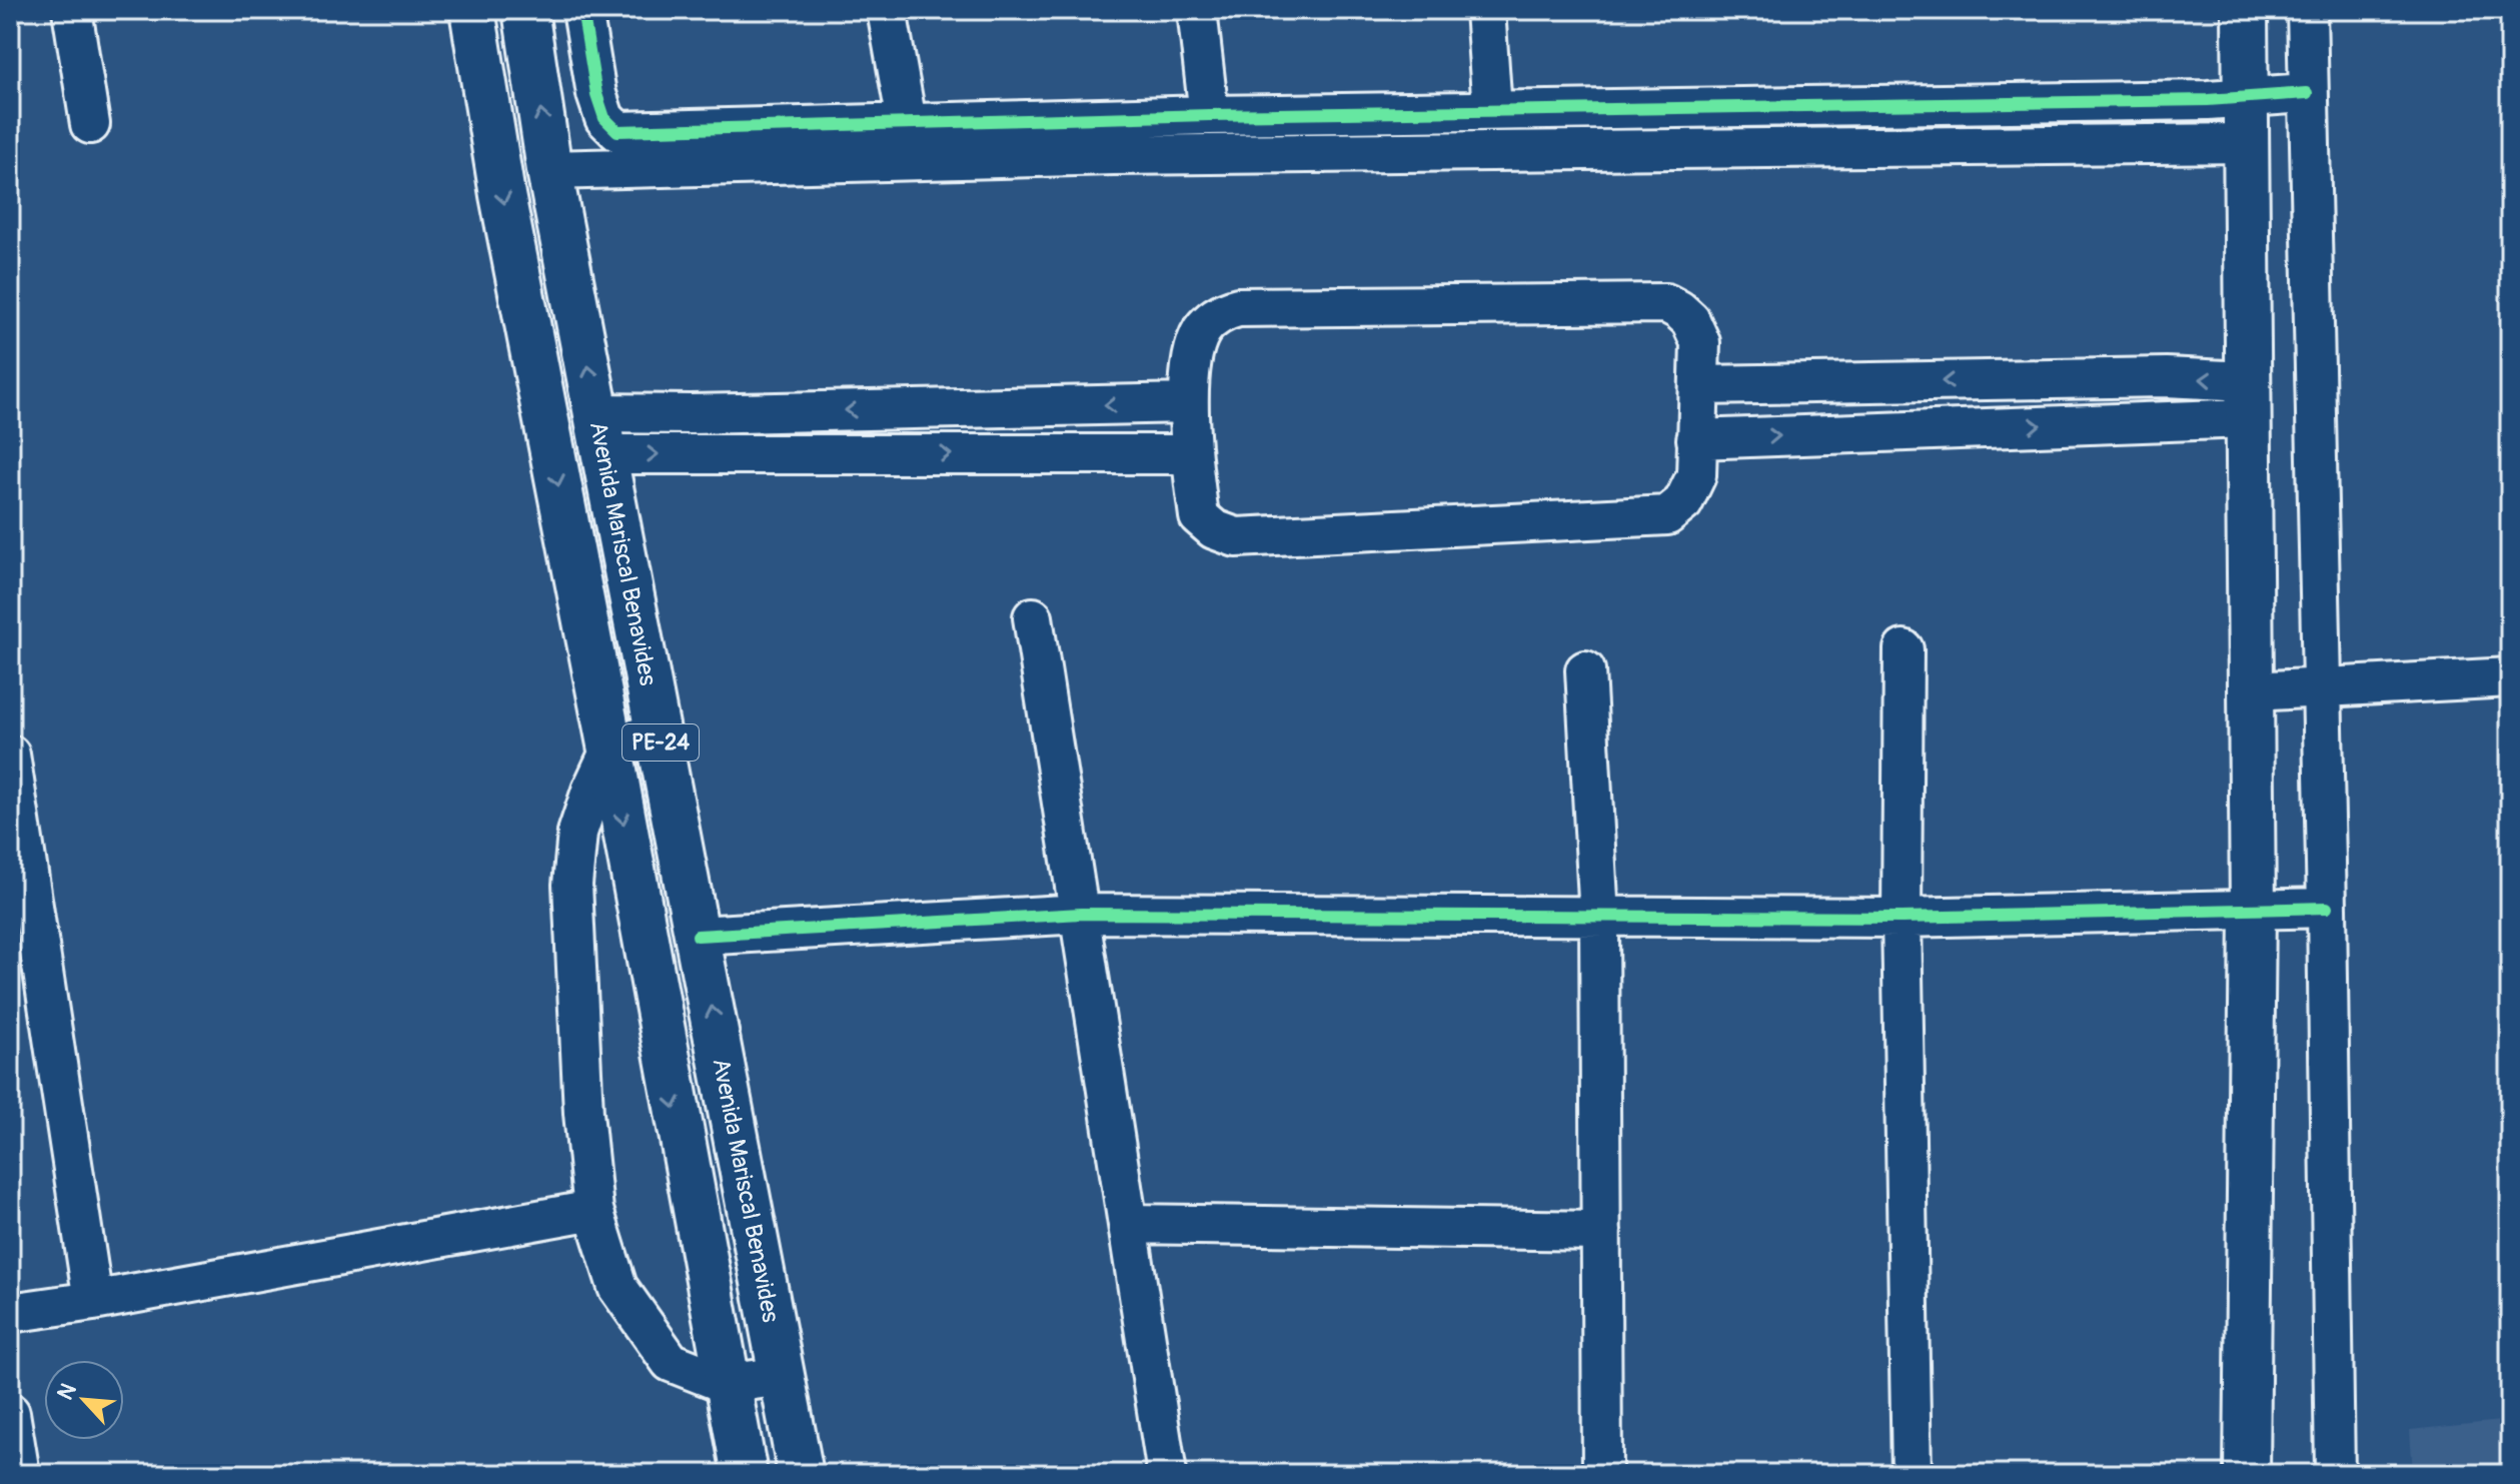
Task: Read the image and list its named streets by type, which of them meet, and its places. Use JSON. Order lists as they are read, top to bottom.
{
  "streets": {
    "main road": ["Avenida Mariscal Benavides", "PE-24"]
  },
  "north": "top left"
}
